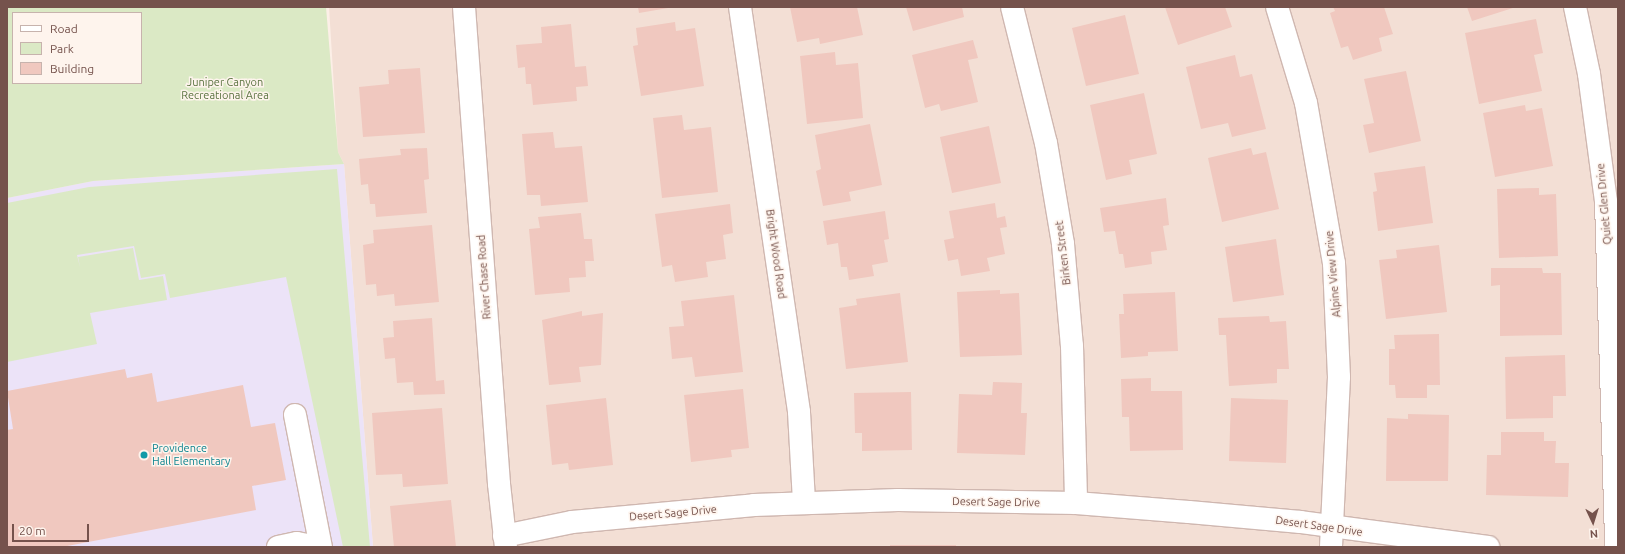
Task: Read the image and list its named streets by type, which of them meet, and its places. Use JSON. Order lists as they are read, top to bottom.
{
  "streets": {
    "street": [
      "Quiet Glen Drive",
      "Birken Street",
      "Bright Wood Road",
      "Alpine View Drive",
      "River Chase Road",
      "Desert Sage Drive"
    ]
  },
  "crossings": [
    ["Birken Street", "Desert Sage Drive"],
    ["Bright Wood Road", "Desert Sage Drive"],
    ["Alpine View Drive", "Desert Sage Drive"],
    ["River Chase Road", "Desert Sage Drive"]
  ],
  "parks": ["Juniper Canyon Recreational Area"],
  "places": ["Providence Hall Elementary"],
  "legend": ["Road", "Park", "Building"],
  "scale_bar": "20 m",
  "north": "bottom"
}
